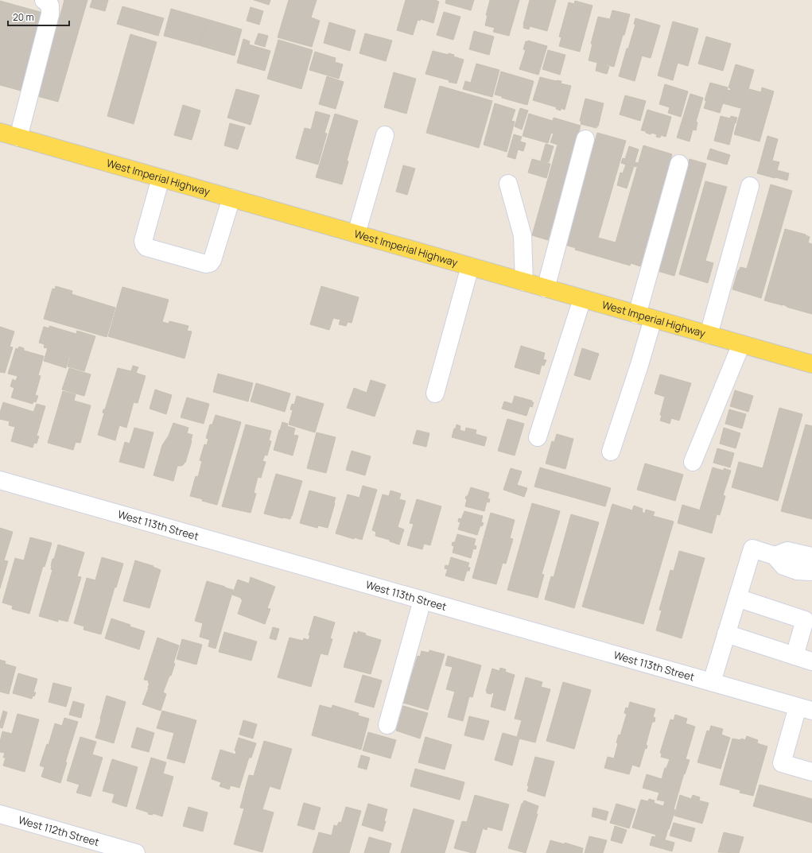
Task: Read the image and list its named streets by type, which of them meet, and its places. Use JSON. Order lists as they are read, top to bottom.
{
  "streets": {
    "main road": ["West Imperial Highway"],
    "street": ["West 113th Street", "West 112th Street"]
  },
  "scale_bar": "20 m"
}
